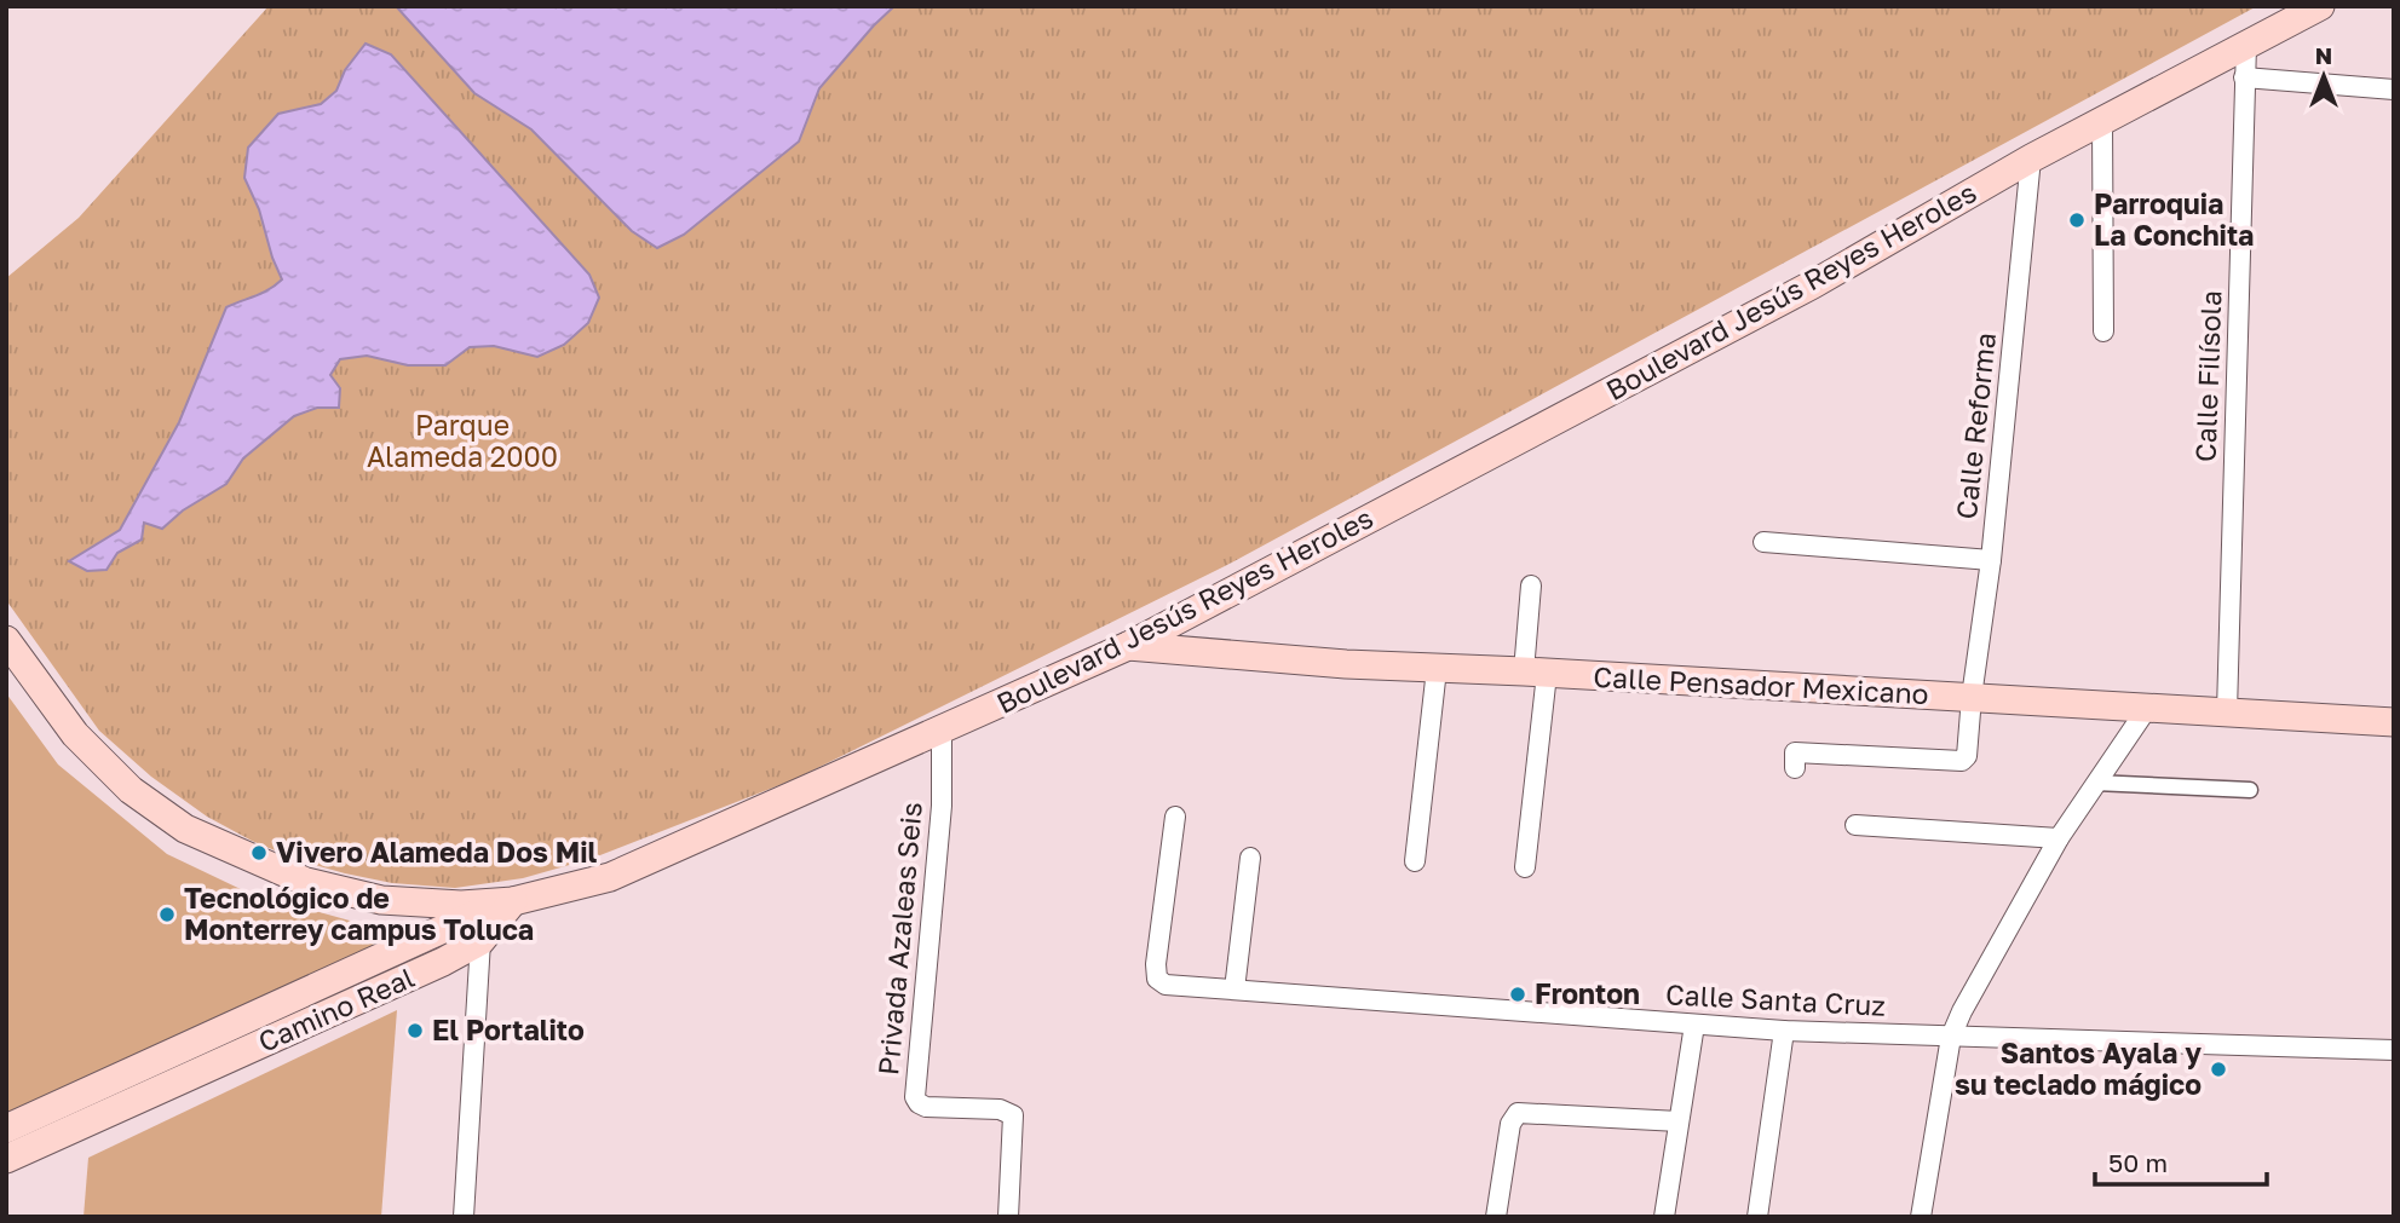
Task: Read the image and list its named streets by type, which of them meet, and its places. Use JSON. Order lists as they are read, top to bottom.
{
  "streets": {
    "main road": ["Boulevard Jesús Reyes Heroles", "Calle Pensador Mexicano", "Camino Real"],
    "street": [
      "Calle Filísola",
      "Calle Reforma",
      "Privada Azaleas Seis",
      "Calle Santa Cruz"
    ]
  },
  "crossings": [
    ["Boulevard Jesús Reyes Heroles", "Calle Filísola"],
    ["Boulevard Jesús Reyes Heroles", "Calle Reforma"],
    ["Boulevard Jesús Reyes Heroles", "Calle Pensador Mexicano"],
    ["Boulevard Jesús Reyes Heroles", "Privada Azaleas Seis"],
    ["Boulevard Jesús Reyes Heroles", "Camino Real"],
    ["Calle Filísola", "Calle Pensador Mexicano"],
    ["Calle Reforma", "Calle Pensador Mexicano"]
  ],
  "parks": ["Parque Alameda 2000"],
  "places": [
    "Parroquia La Conchita",
    "Vivero Alameda Dos Mil",
    "Tecnológico de Monterrey campus Toluca",
    "Fronton",
    "El Portalito",
    "Santos Ayala y su teclado mágico"
  ],
  "scale_bar": "50 m",
  "north": "top"
}
